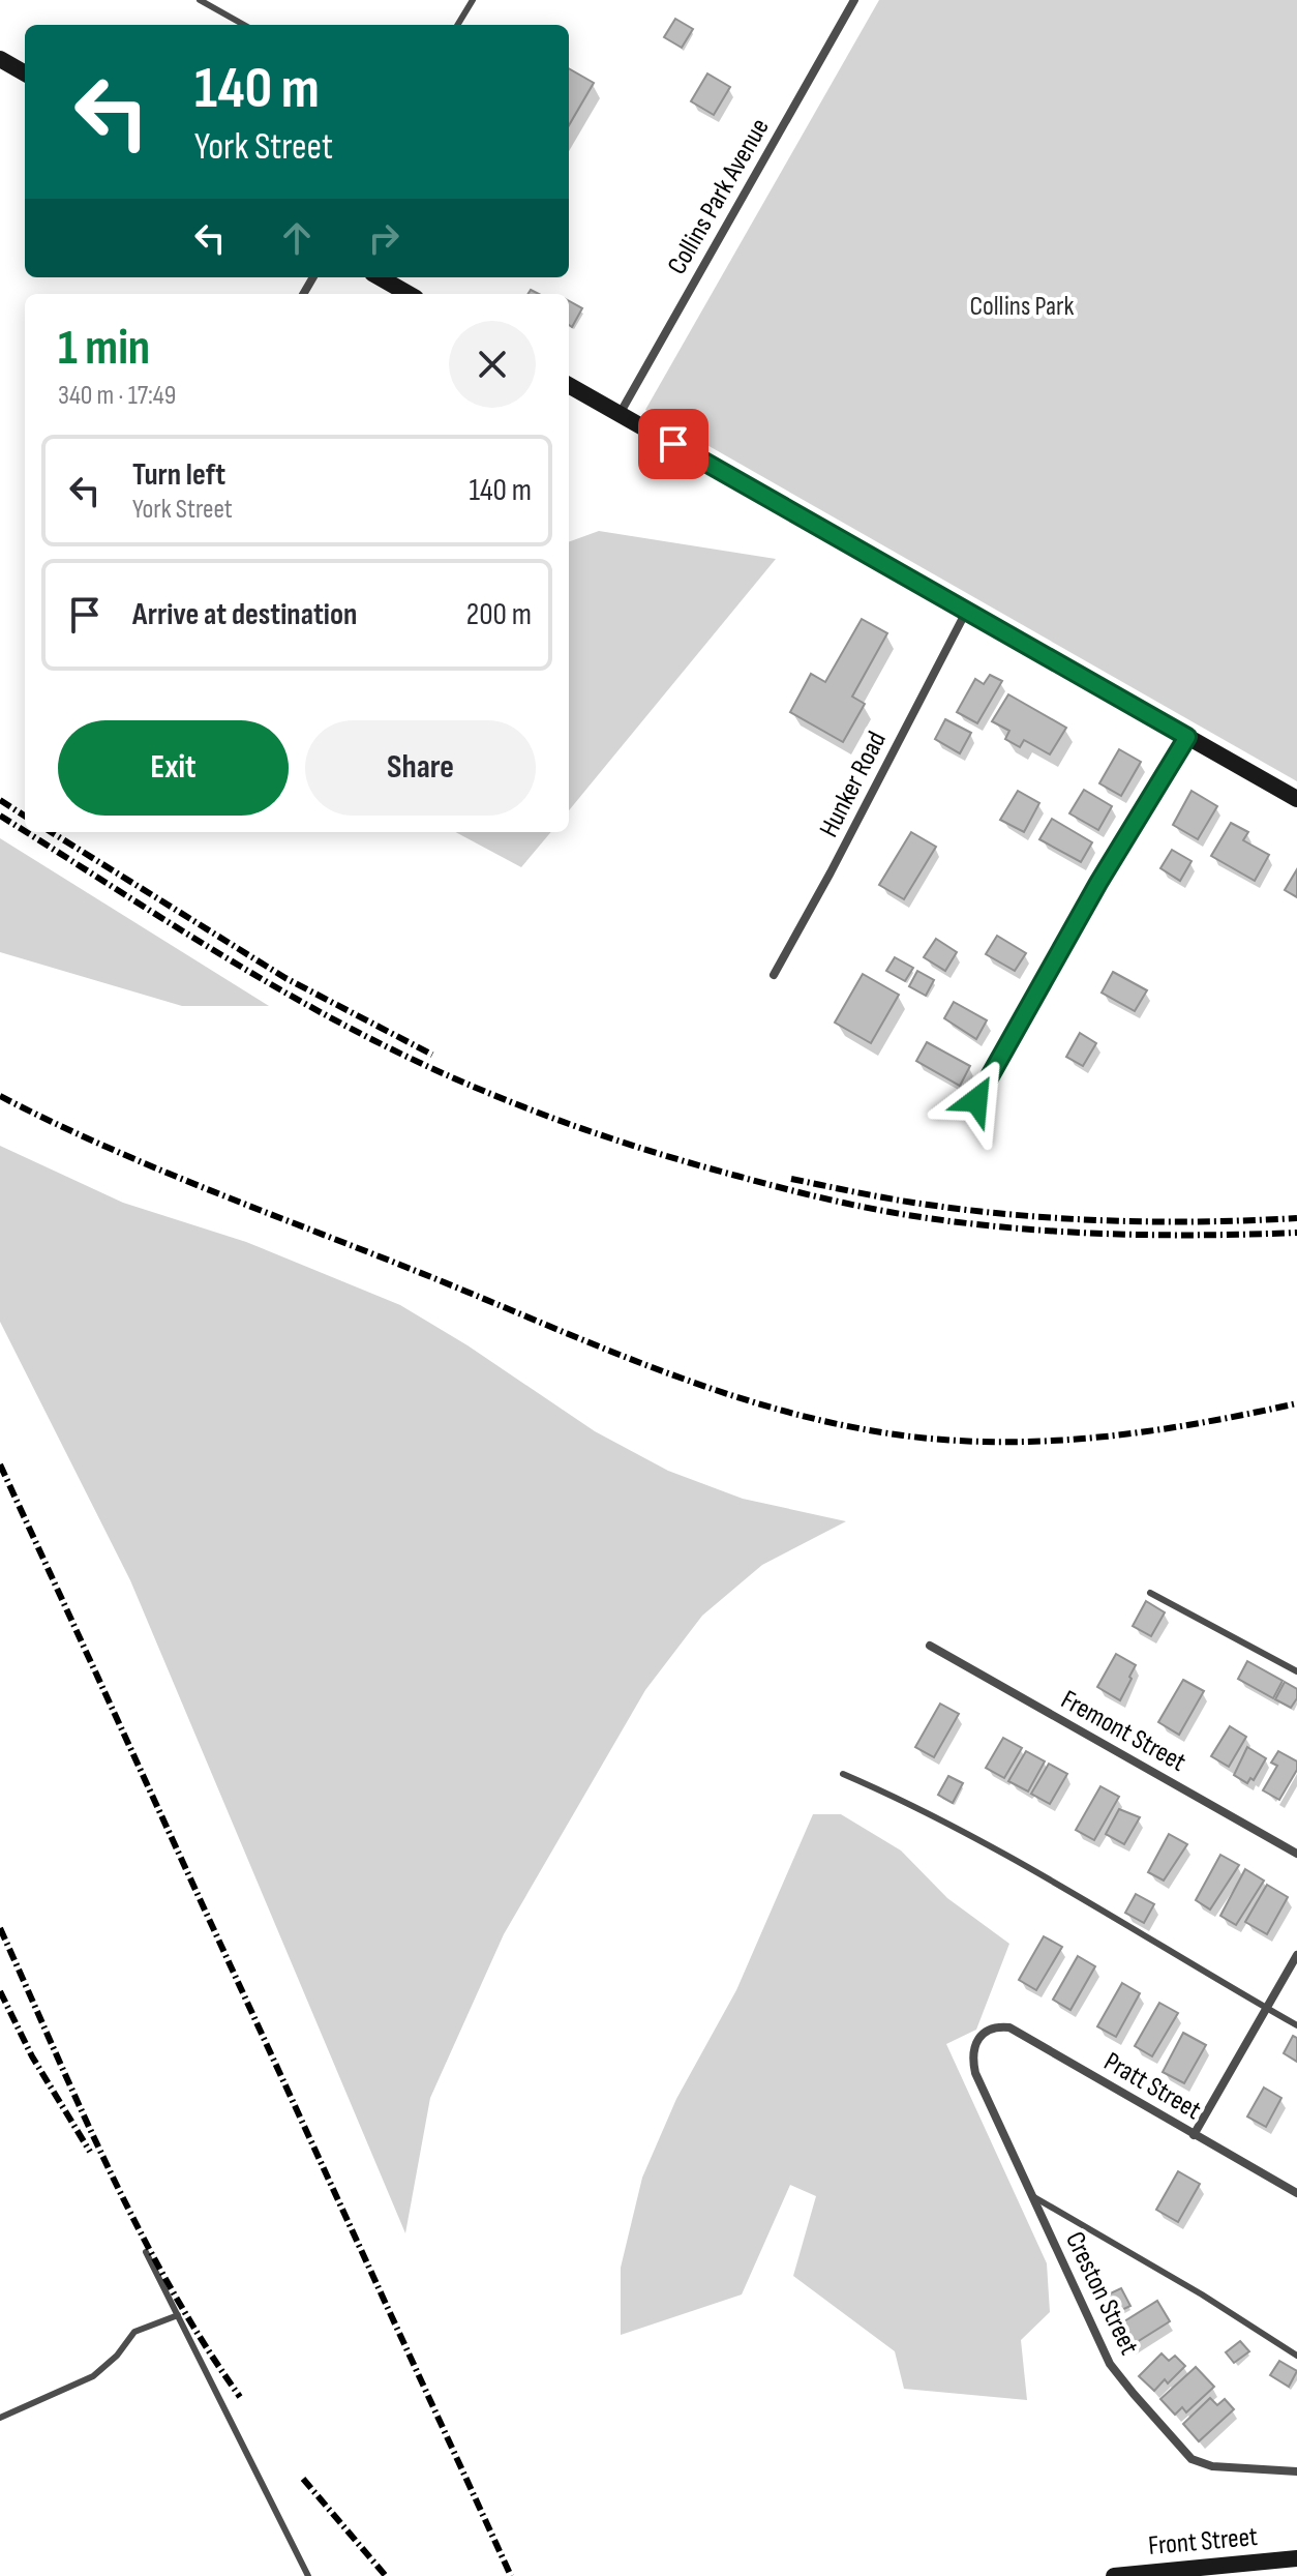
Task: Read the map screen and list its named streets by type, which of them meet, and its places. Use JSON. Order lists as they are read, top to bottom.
{
  "streets": {
    "street": [
      "Collins Park Avenue",
      "Hunker Road",
      "Fremont Street",
      "Pratt Street",
      "Creston Street",
      "Front Street"
    ]
  },
  "crossings": [
    ["Pratt Street", "Creston Street"]
  ],
  "parks": ["Collins Park"],
  "page": {
    "turn": ["140 m", "York Street"],
    "heading": ["1 min", "340 m · 17:49"],
    "list": [
      {
        "name": "Turn left",
        "note": "York Street",
        "value": "140 m"
      },
      {
        "name": "Arrive at destination",
        "value": "200 m"
      }
    ],
    "buttons": ["Exit", "Share"]
  }
}
